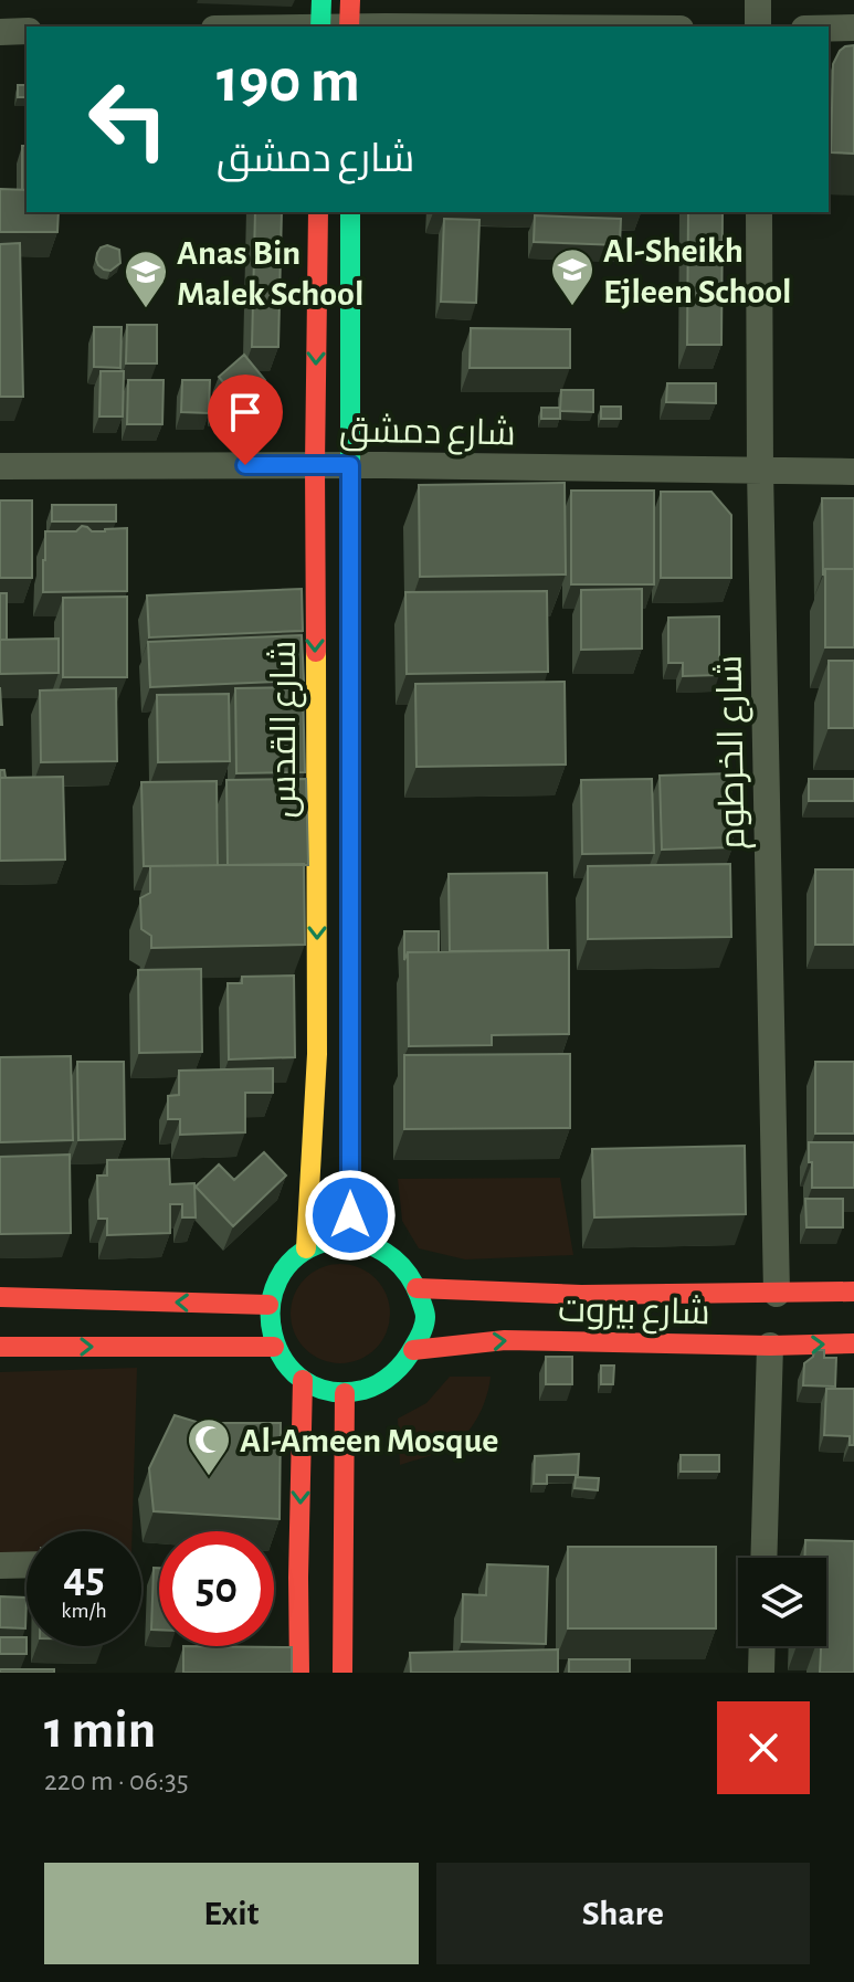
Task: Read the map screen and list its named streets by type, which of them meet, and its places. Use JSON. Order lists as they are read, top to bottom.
{
  "streets": {
    "main road": ["شارع القدس", "شارع بيروت"],
    "street": ["شارع دمشق", "شارع الخرطوم"]
  },
  "crossings": [
    ["شارع دمشق", "شارع القدس"],
    ["شارع دمشق", "شارع الخرطوم"],
    ["شارع القدس", "شارع بيروت"],
    ["شارع الخرطوم", "شارع بيروت"]
  ],
  "places": {
    "school or university": ["Al-Sheikh Ejleen School", "Anas Bin Malek School"],
    "mosque": ["Al-Ameen Mosque"]
  },
  "page": {
    "turn": ["190 m", "شارع دمشق"],
    "speed": "45 km/h",
    "limit": "50",
    "heading": ["1 min", "220 m · 06:35"],
    "buttons": ["Exit", "Share"]
  }
}
